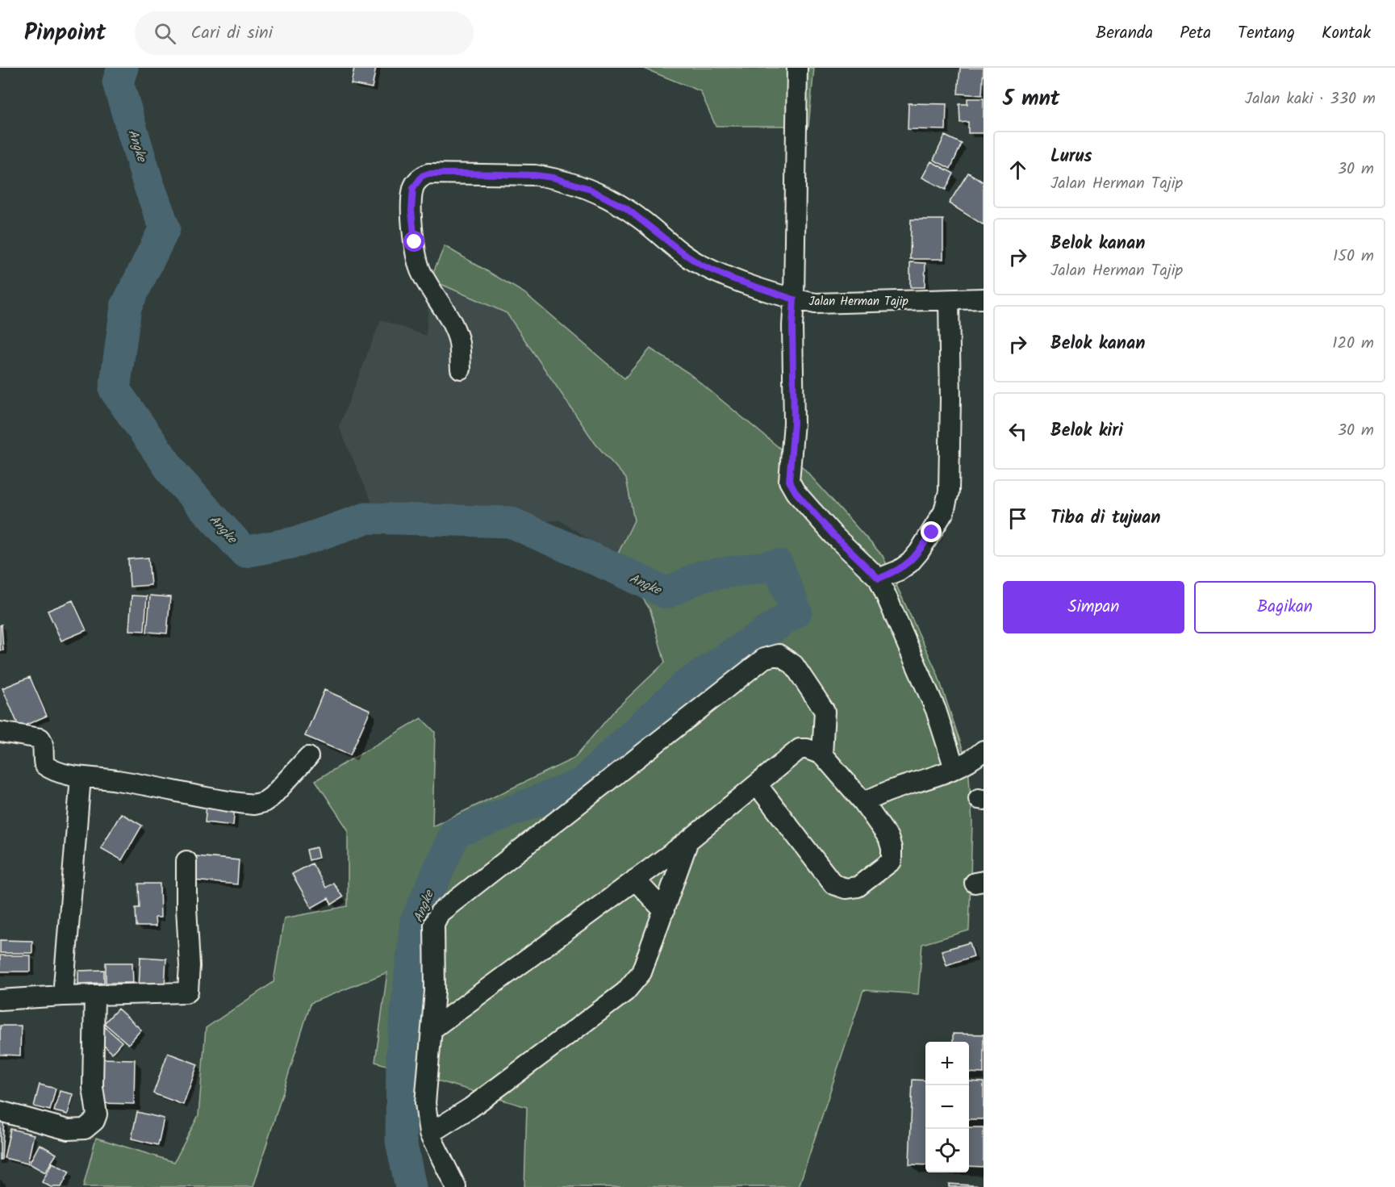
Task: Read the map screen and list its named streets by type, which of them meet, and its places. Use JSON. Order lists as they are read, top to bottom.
{
  "streets": {
    "street": ["Jalan Herman Tajip"]
  },
  "water": ["Angke"],
  "page": {
    "header": "Pinpoint",
    "search": "Cari di sini",
    "nav": [
      "Beranda",
      "Peta",
      "Tentang",
      "Kontak"
    ],
    "heading": ["5 mnt", "Jalan kaki · 330 m"],
    "list": [
      ["Lurus", "Jalan Herman Tajip", "30 m"],
      ["Belok kanan", "Jalan Herman Tajip", "150 m"],
      ["Belok kanan", "120 m"],
      ["Belok kiri", "30 m"],
      "Tiba di tujuan"
    ],
    "buttons": ["Simpan", "Bagikan"],
    "map_buttons": ["+", "−"]
  }
}
